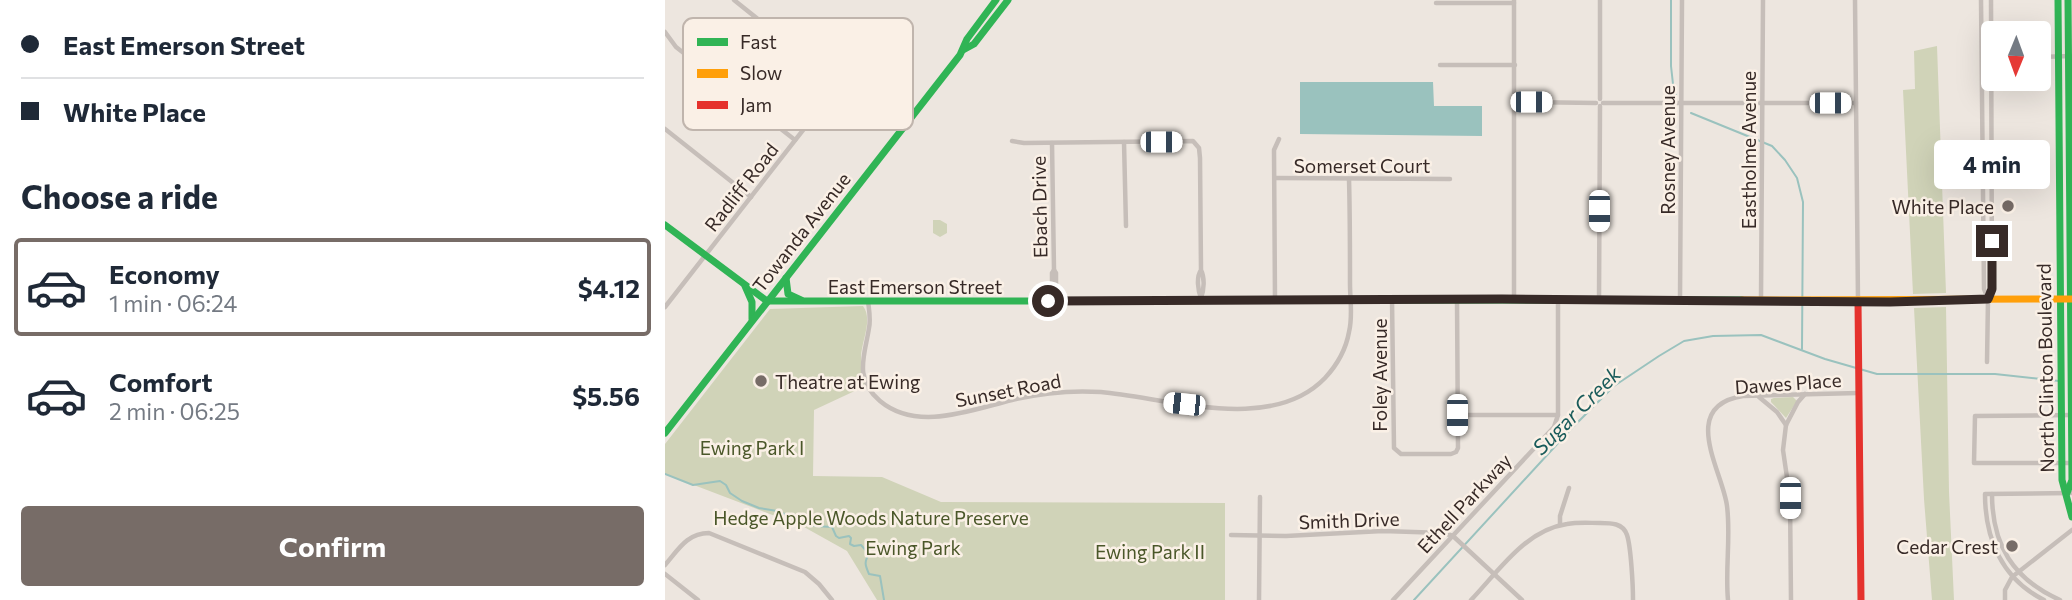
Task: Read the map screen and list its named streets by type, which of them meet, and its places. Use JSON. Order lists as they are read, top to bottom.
{
  "streets": {
    "main road": ["Towanda Avenue", "East Emerson Street", "North Clinton Boulevard"],
    "street": [
      "Rosney Avenue",
      "Eastholme Avenue",
      "Somerset Court",
      "Radliff Road",
      "Ebach Drive",
      "Foley Avenue",
      "Dawes Place",
      "Sunset Road",
      "Ethell Parkway",
      "Smith Drive"
    ]
  },
  "crossings": [
    ["Rosney Avenue", "East Emerson Street"],
    ["Eastholme Avenue", "East Emerson Street"],
    ["Somerset Court", "Sunset Road"],
    ["Ebach Drive", "East Emerson Street"],
    ["Towanda Avenue", "East Emerson Street"],
    ["East Emerson Street", "North Clinton Boulevard"],
    ["East Emerson Street", "Foley Avenue"],
    ["East Emerson Street", "Sunset Road"],
    ["Ethell Parkway", "Smith Drive"]
  ],
  "water": ["Sugar Creek"],
  "parks": [
    "Ewing Park I",
    "Hedge Apple Woods Nature Preserve",
    "Ewing Park",
    "Ewing Park II"
  ],
  "places": ["White Place", "Theatre at Ewing", "Cedar Crest"],
  "legend": ["Fast", "Slow", "Jam"],
  "north": "bottom",
  "page": {
    "banner": ["East Emerson Street", "White Place"],
    "bubble": "4 min",
    "heading": "Choose a ride",
    "list": [
      {
        "name": "Economy",
        "note": "1 min · 06:24",
        "value": "$4.12"
      },
      {
        "name": "Comfort",
        "note": "2 min · 06:25",
        "value": "$5.56"
      }
    ],
    "buttons": "Confirm"
  }
}
